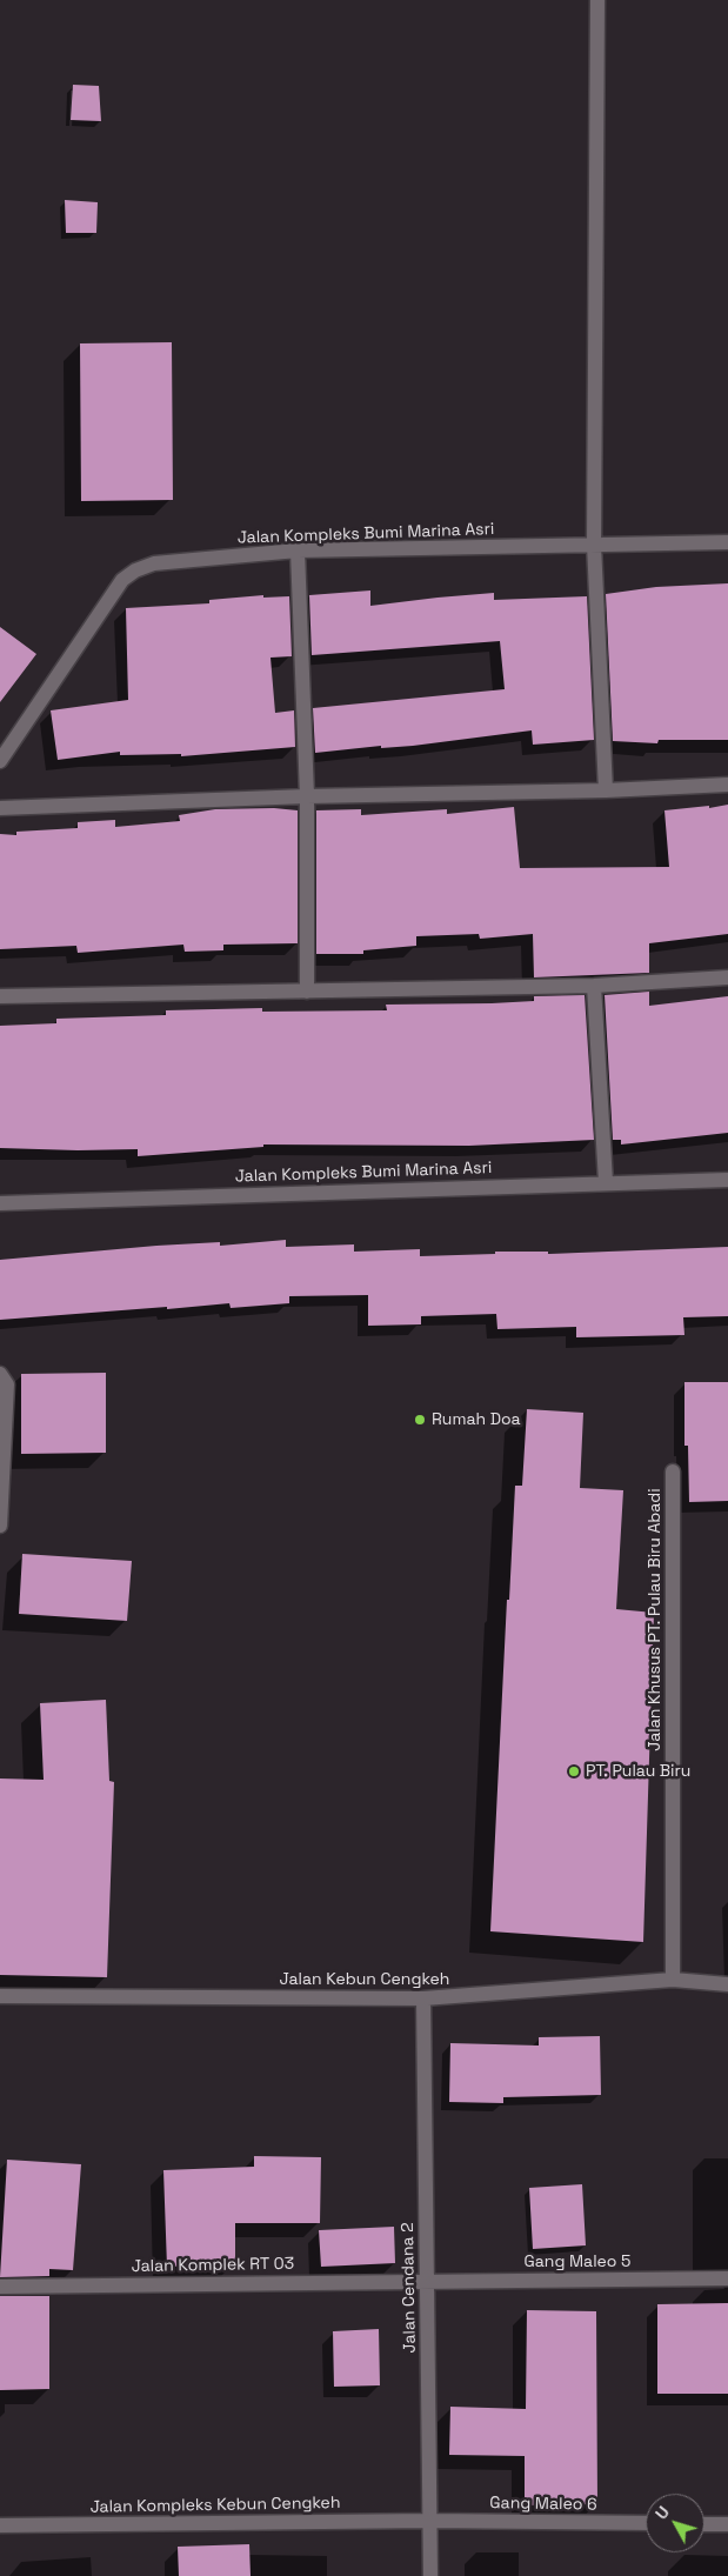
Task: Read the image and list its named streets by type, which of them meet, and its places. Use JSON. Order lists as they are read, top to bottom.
{
  "streets": {
    "street": [
      "Jalan Kompleks Bumi Marina Asri",
      "Jalan Khusus PT. Pulau Biru Abadi",
      "Jalan Kebun Cengkeh",
      "Gang Maleo 5",
      "Jalan Komplek RT 03",
      "Jalan Cendana 2",
      "Gang Maleo 6",
      "Jalan Kompleks Kebun Cengkeh"
    ]
  },
  "crossings": [
    ["Jalan Khusus PT. Pulau Biru Abadi", "Jalan Kebun Cengkeh"],
    ["Jalan Kebun Cengkeh", "Jalan Cendana 2"],
    ["Gang Maleo 5", "Jalan Komplek RT 03"],
    ["Gang Maleo 5", "Jalan Cendana 2"],
    ["Jalan Komplek RT 03", "Jalan Cendana 2"],
    ["Jalan Cendana 2", "Gang Maleo 6"],
    ["Jalan Cendana 2", "Jalan Kompleks Kebun Cengkeh"],
    ["Gang Maleo 6", "Jalan Kompleks Kebun Cengkeh"]
  ],
  "places": ["Rumah Doa", "PT. Pulau Biru"],
  "north": "top left"
}
